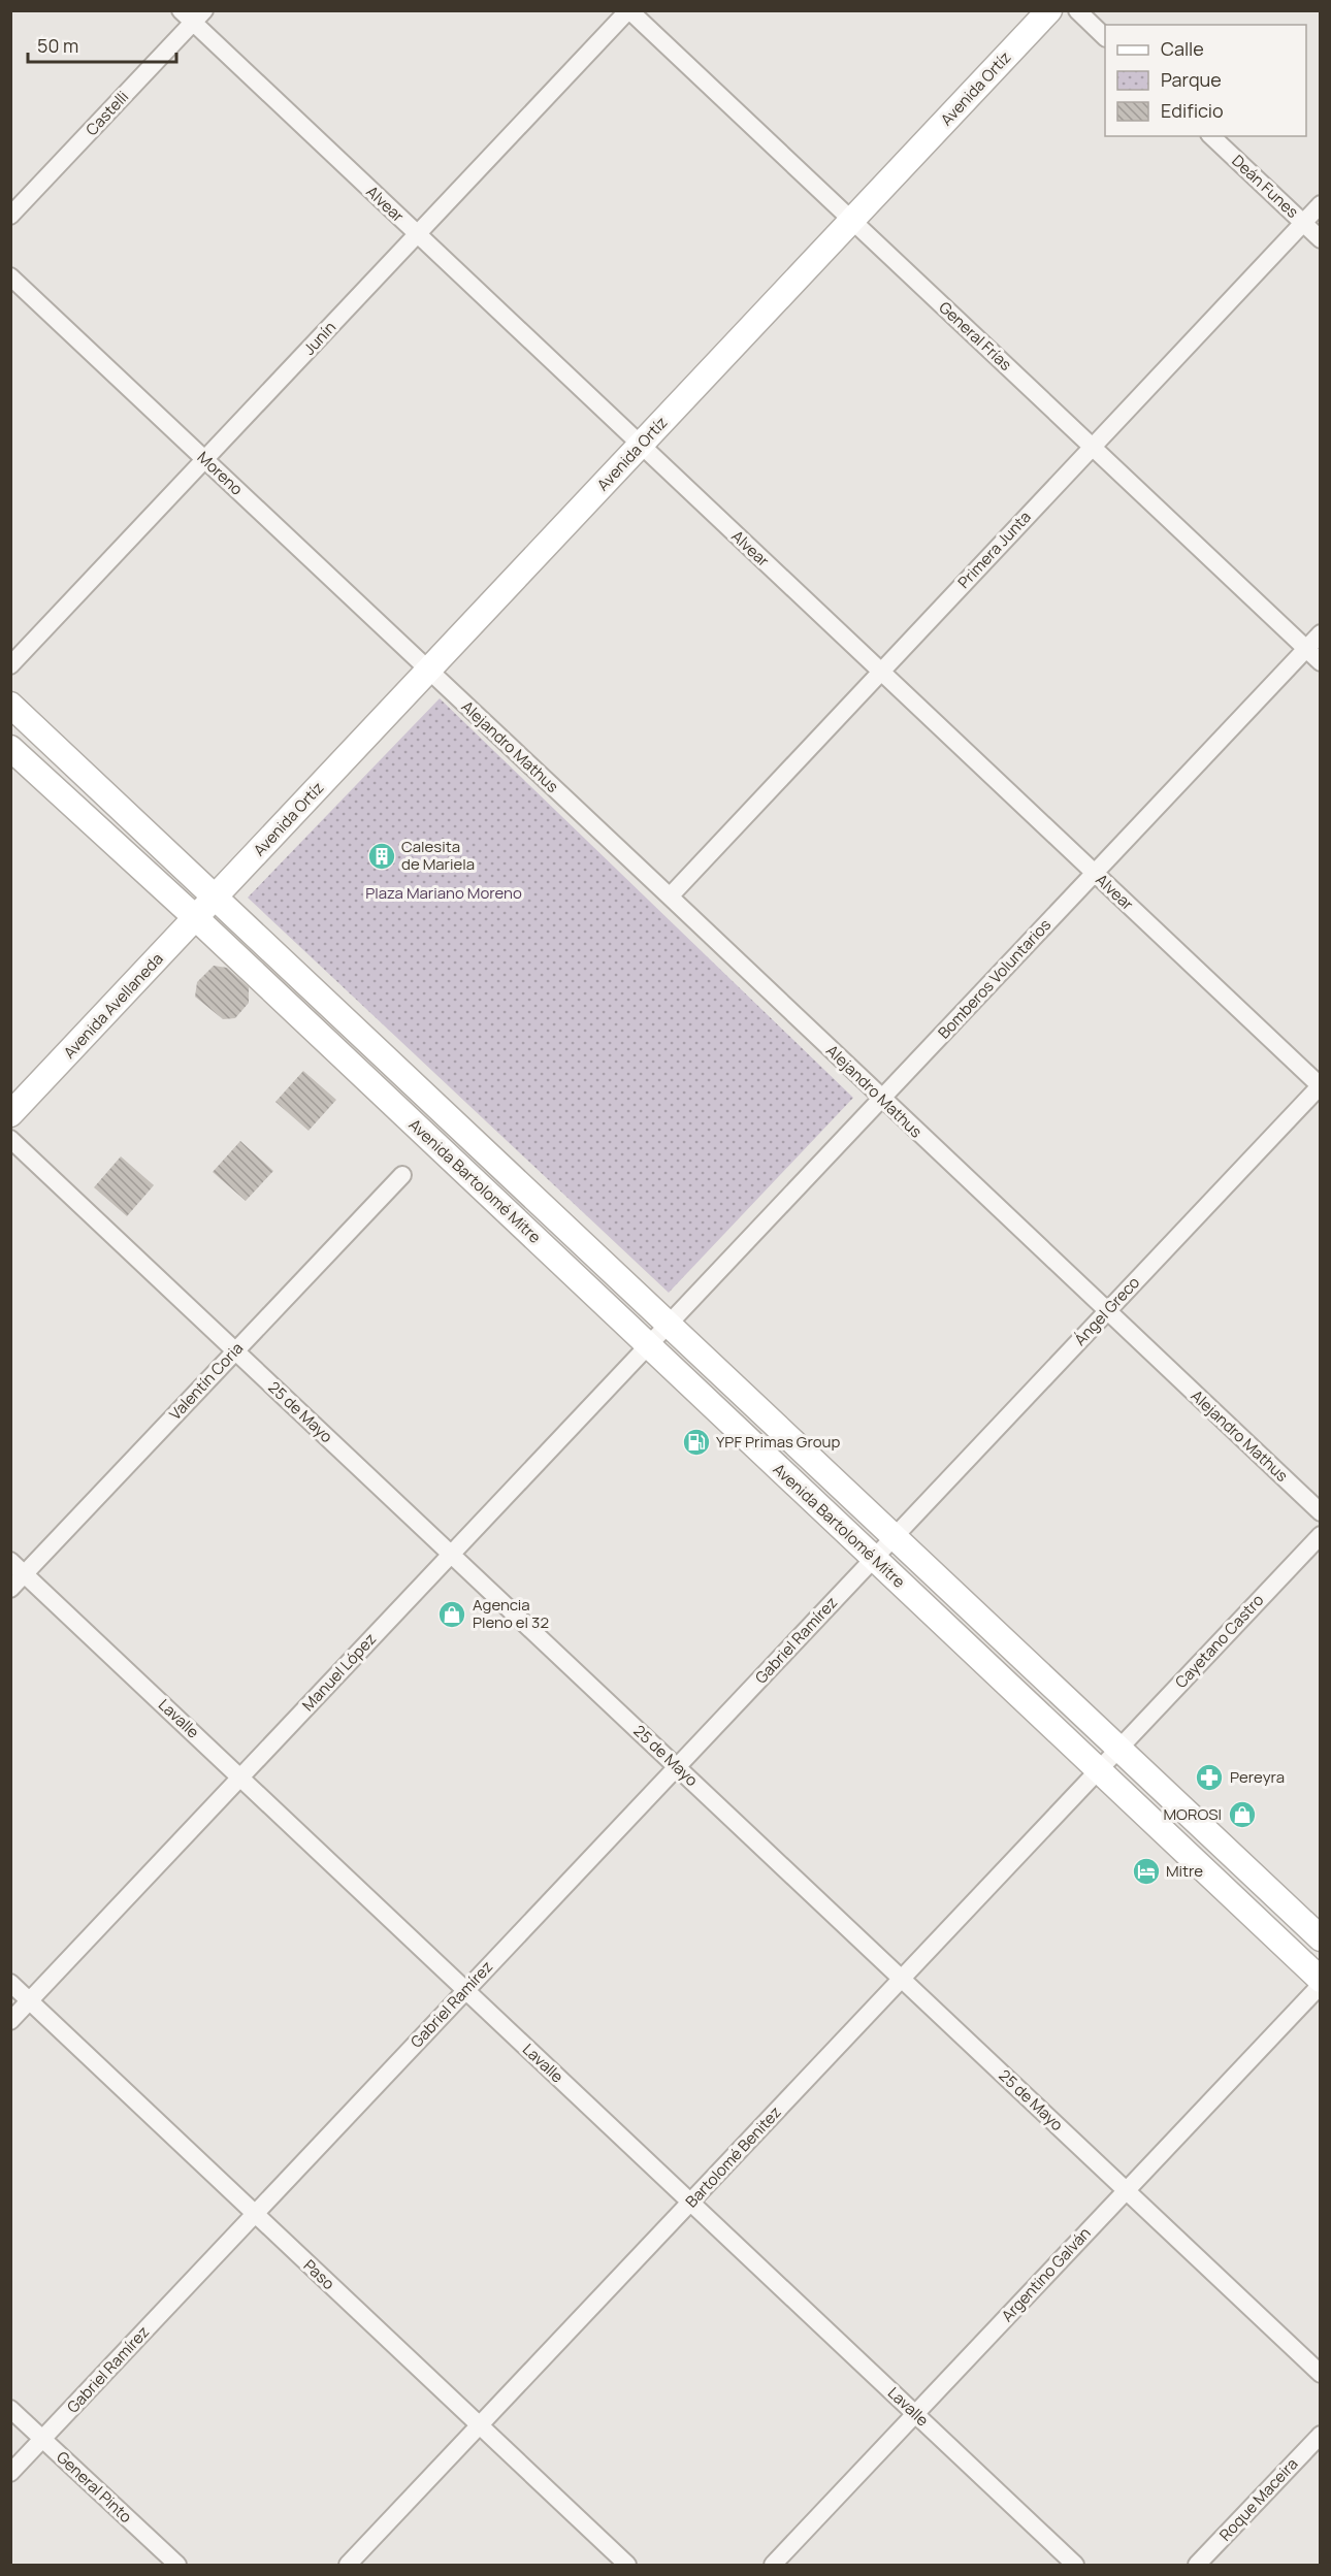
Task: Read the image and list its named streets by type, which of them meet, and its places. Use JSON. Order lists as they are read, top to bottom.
{
  "streets": {
    "main road": ["Avenida Ortíz", "Avenida Avellaneda", "Avenida Bartolomé Mitre"],
    "street": [
      "Castelli",
      "Deán Funes",
      "Alvear",
      "General Frías",
      "Junín",
      "Moreno",
      "Primera Junta",
      "Alejandro Mathus",
      "Bomberos Voluntarios",
      "Ángel Greco",
      "Valentín Coria",
      "25 de Mayo",
      "Gabriel Ramírez",
      "Cayetano Castro",
      "Manuel López",
      "Lavalle",
      "Bartolomé Benitez",
      "Paso",
      "Argentino Galván",
      "General Pinto",
      "Roque Maceira"
    ]
  },
  "crossings": [
    ["Avenida Ortíz", "Alvear"],
    ["Avenida Ortíz", "General Frías"],
    ["Avenida Ortíz", "Moreno"],
    ["Avenida Ortíz", "Alejandro Mathus"],
    ["Avenida Ortíz", "Avenida Avellaneda"],
    ["Avenida Ortíz", "Avenida Bartolomé Mitre"],
    ["Castelli", "Alvear"],
    ["Deán Funes", "Primera Junta"],
    ["Alvear", "Junín"],
    ["Alvear", "Primera Junta"],
    ["Alvear", "Bomberos Voluntarios"],
    ["Alvear", "Ángel Greco"],
    ["General Frías", "Junín"],
    ["General Frías", "Primera Junta"],
    ["General Frías", "Bomberos Voluntarios"],
    ["Junín", "Moreno"],
    ["Moreno", "Alejandro Mathus"],
    ["Primera Junta", "Alejandro Mathus"],
    ["Alejandro Mathus", "Bomberos Voluntarios"],
    ["Alejandro Mathus", "Ángel Greco"],
    ["Bomberos Voluntarios", "Avenida Bartolomé Mitre"],
    ["Bomberos Voluntarios", "Manuel López"],
    ["Avenida Avellaneda", "Avenida Bartolomé Mitre"],
    ["Avenida Bartolomé Mitre", "Ángel Greco"],
    ["Avenida Bartolomé Mitre", "Gabriel Ramírez"],
    ["Avenida Bartolomé Mitre", "Cayetano Castro"],
    ["Avenida Bartolomé Mitre", "Manuel López"],
    ["Avenida Bartolomé Mitre", "Bartolomé Benitez"],
    ["Ángel Greco", "Gabriel Ramírez"],
    ["Valentín Coria", "25 de Mayo"],
    ["Valentín Coria", "Lavalle"],
    ["25 de Mayo", "Gabriel Ramírez"],
    ["25 de Mayo", "Manuel López"],
    ["25 de Mayo", "Bartolomé Benitez"],
    ["25 de Mayo", "Argentino Galván"],
    ["Gabriel Ramírez", "Lavalle"],
    ["Gabriel Ramírez", "Paso"],
    ["Gabriel Ramírez", "General Pinto"],
    ["Cayetano Castro", "Bartolomé Benitez"],
    ["Manuel López", "Lavalle"],
    ["Manuel López", "Paso"],
    ["Lavalle", "Bartolomé Benitez"],
    ["Lavalle", "Argentino Galván"],
    ["Bartolomé Benitez", "Paso"]
  ],
  "parks": ["Plaza Mariano Moreno"],
  "places": {
    "building": ["Calesita de Mariela"],
    "fuel station": ["YPF Primas Group"],
    "shop": ["Agencia Pleno el 32", "MOROSI"],
    "pharmacy": ["Pereyra"],
    "hotel": ["Mitre"]
  },
  "legend": ["Calle", "Parque", "Edificio"],
  "scale_bar": "50 m"
}
